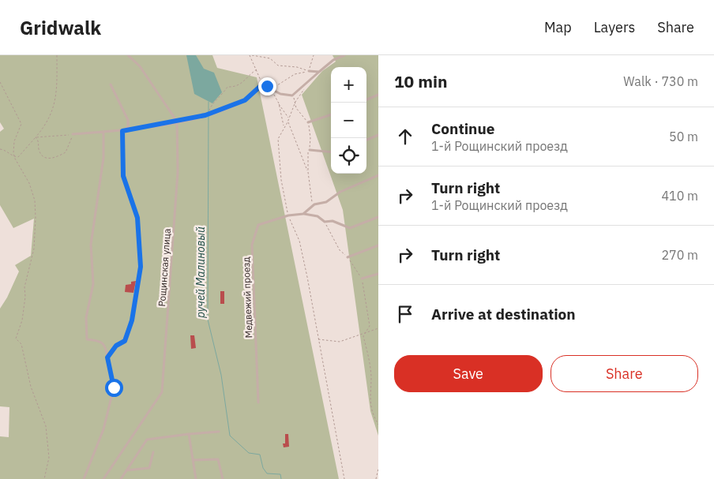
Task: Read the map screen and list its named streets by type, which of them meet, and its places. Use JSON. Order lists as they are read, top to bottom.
{
  "streets": {
    "lane": ["Рощинская улица", "Медвежий проезд"]
  },
  "water": ["ручей Малиновый"],
  "page": {
    "header": "Gridwalk",
    "nav": ["Map", "Layers", "Share"],
    "heading": ["10 min", "Walk · 730 m"],
    "map_buttons": ["+", "−"],
    "list": [
      ["Continue", "1-й Рощинский проезд", "50 m"],
      ["Turn right", "1-й Рощинский проезд", "410 m"],
      ["Turn right", "270 m"],
      "Arrive at destination"
    ],
    "buttons": ["Save", "Share"]
  }
}
